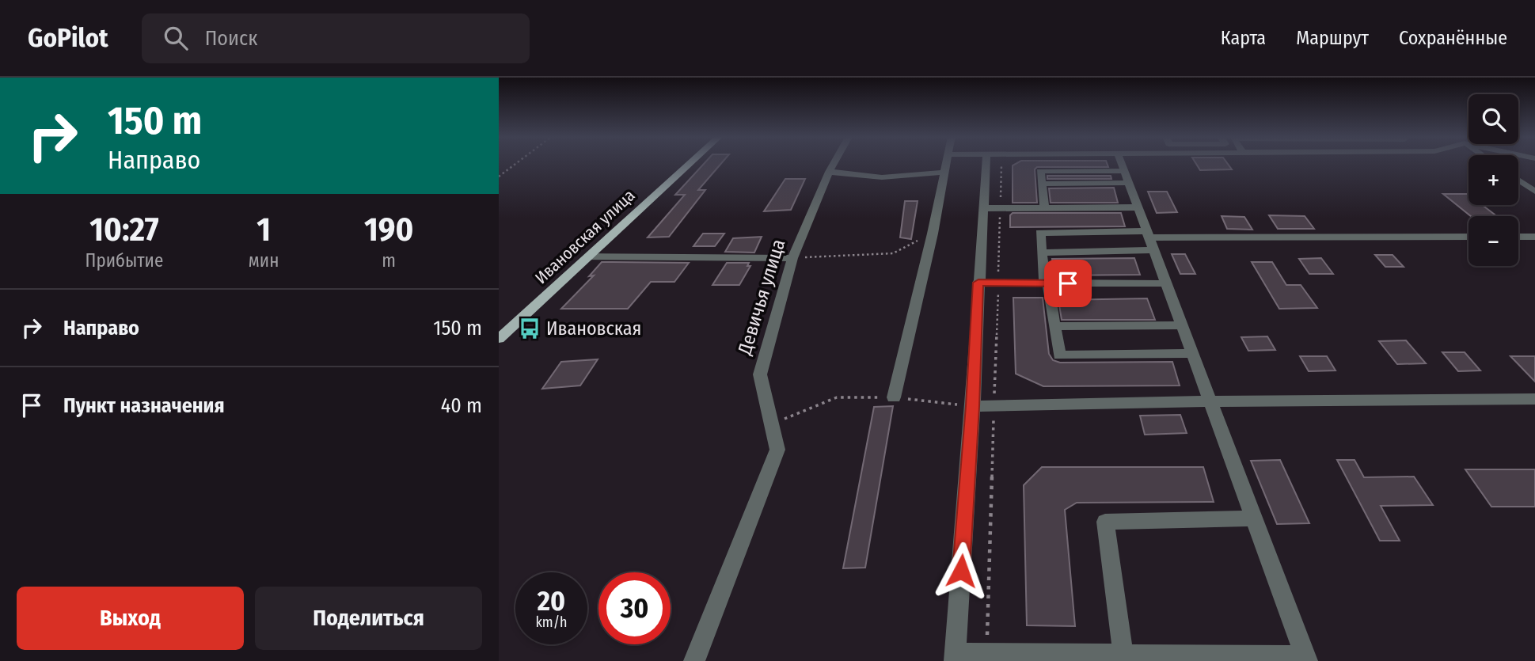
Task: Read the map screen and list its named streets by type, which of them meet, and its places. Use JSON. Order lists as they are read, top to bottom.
{
  "streets": {
    "main road": ["Ивановская улица"],
    "street": ["Девичья улица"]
  },
  "places": {
    "bus stop": ["Ивановская"]
  },
  "page": {
    "header": "GoPilot",
    "search": "Поиск",
    "nav": ["Карта", "Маршрут", "Сохранённые"],
    "turn": ["150 m", "Направо"],
    "map_buttons": ["+", "−"],
    "eta": [
      "10:27",
      "Прибытие",
      "1",
      "мин",
      "190",
      "m"
    ],
    "list": [
      {
        "name": "Направо",
        "value": "150 m"
      },
      {
        "name": "Пункт назначения",
        "value": "40 m"
      }
    ],
    "speed": "20 km/h",
    "limit": "30",
    "buttons": ["Выход", "Поделиться"]
  }
}
